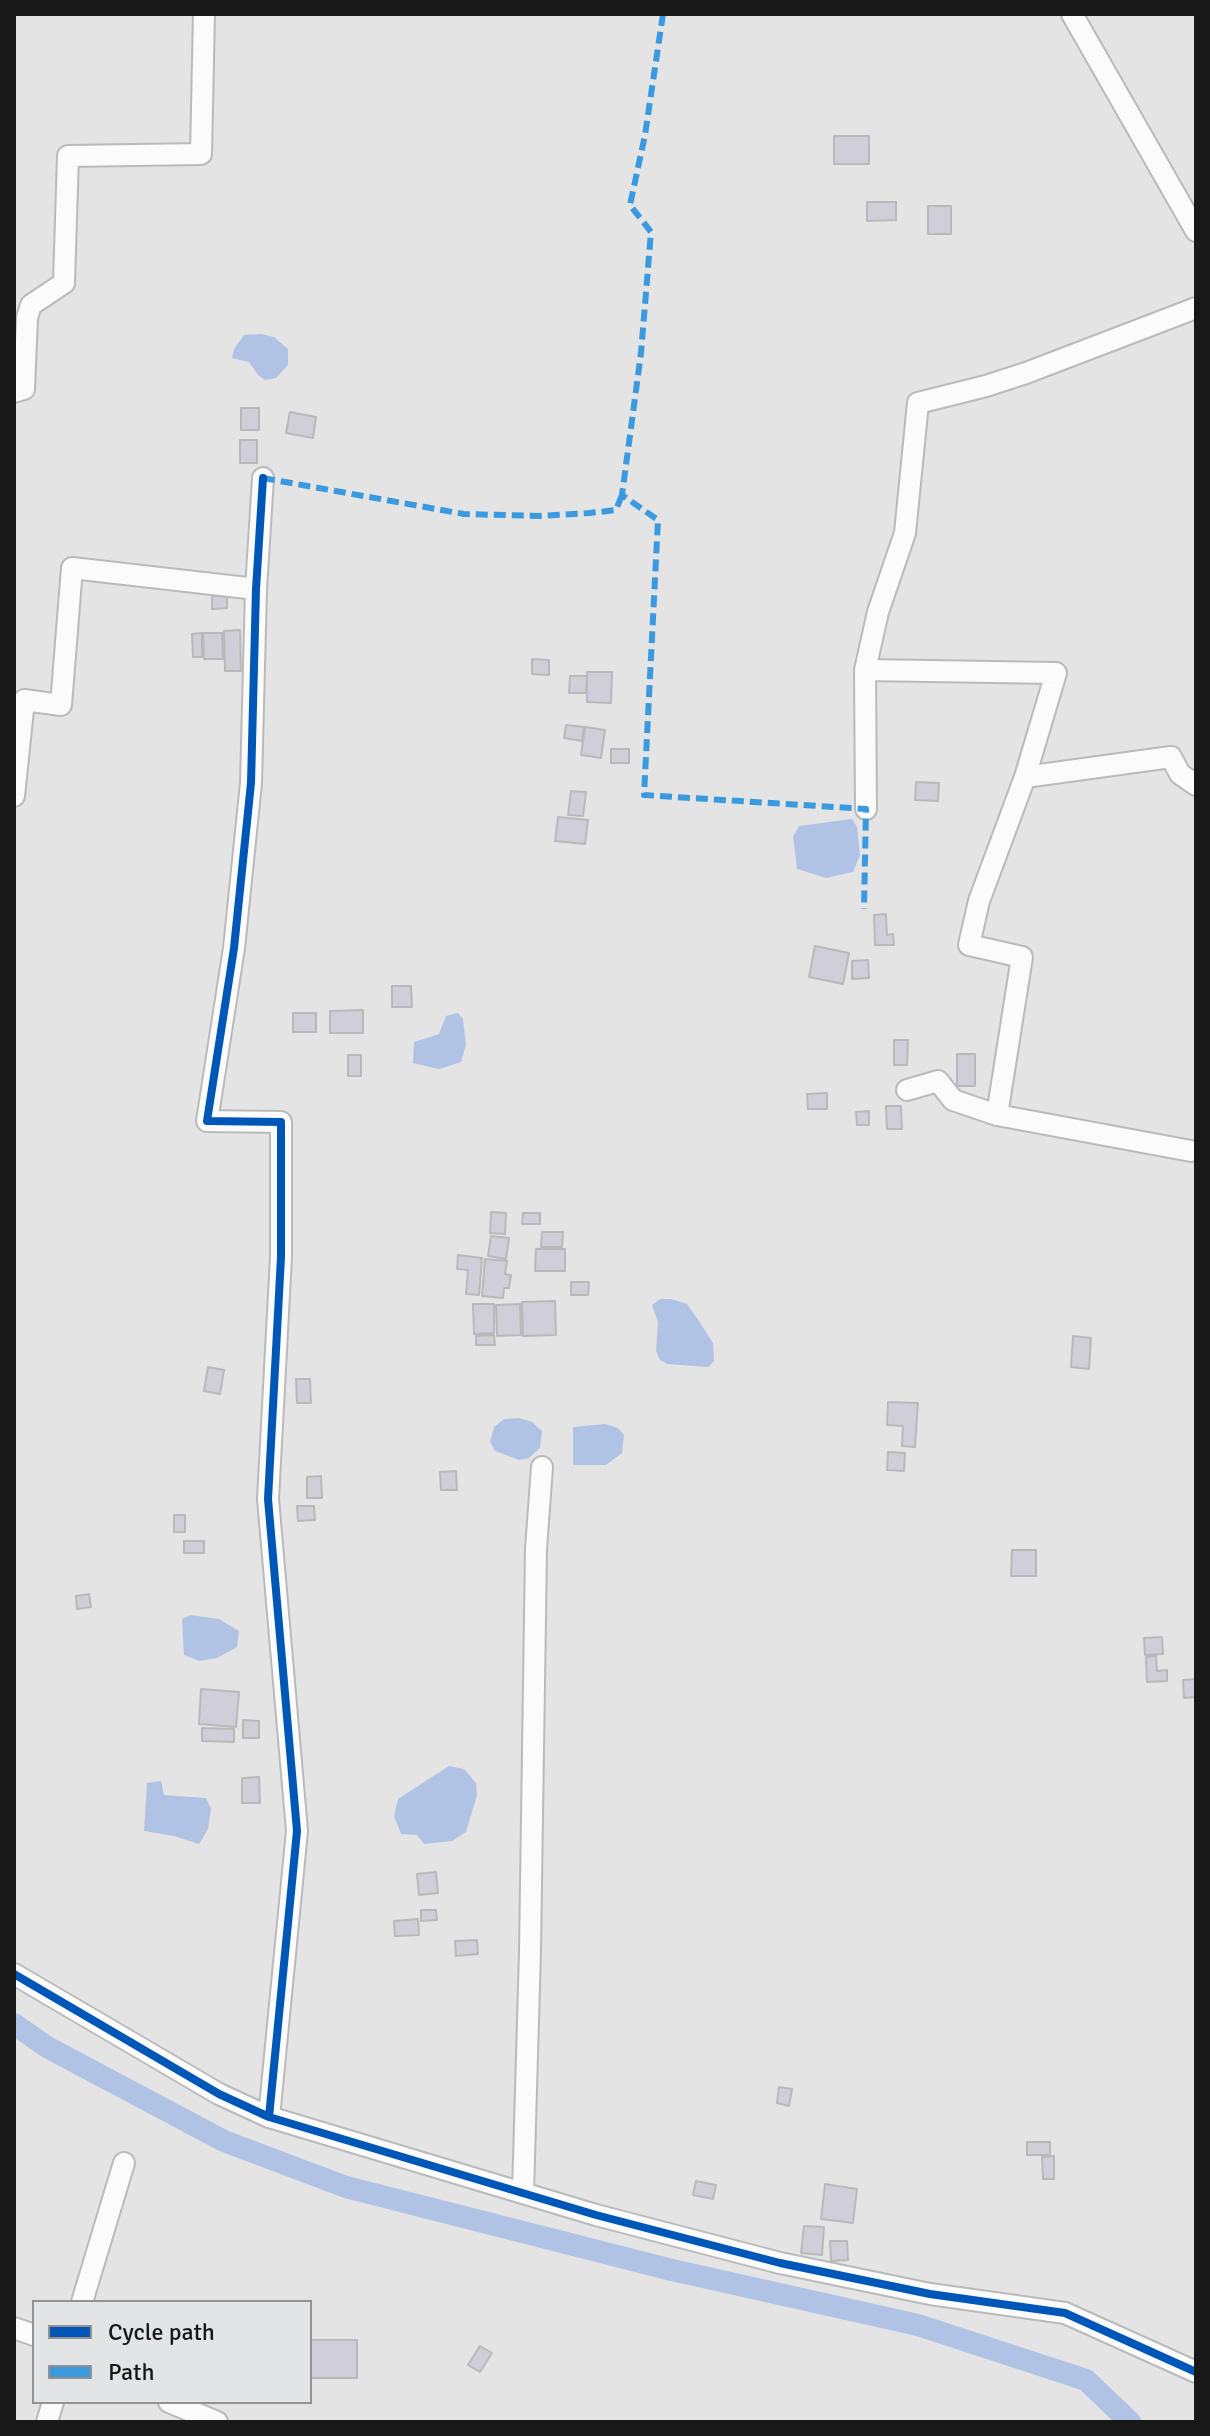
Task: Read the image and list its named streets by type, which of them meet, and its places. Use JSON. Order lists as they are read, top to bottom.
{
  "legend": ["Cycle path", "Path"]
}
